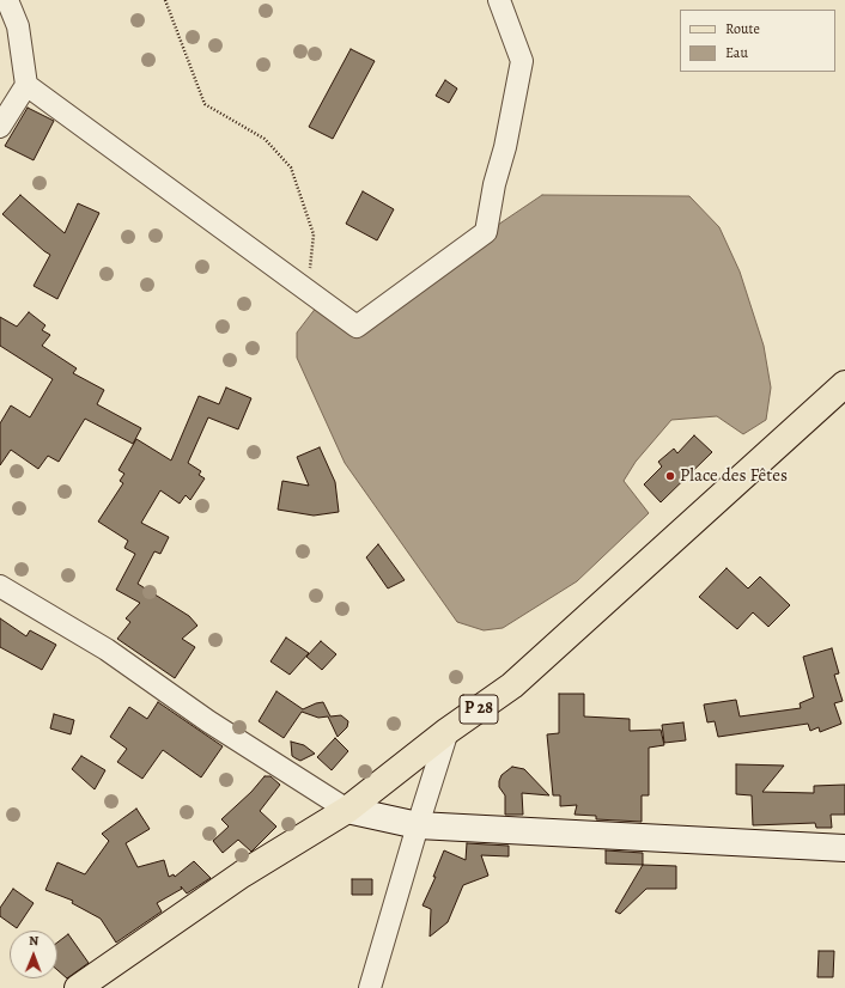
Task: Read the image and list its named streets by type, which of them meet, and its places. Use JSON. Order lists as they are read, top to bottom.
{
  "streets": {
    "main road": ["P 28"]
  },
  "places": ["Place des Fêtes"],
  "legend": ["Route", "Eau"],
  "north": "top"
}
